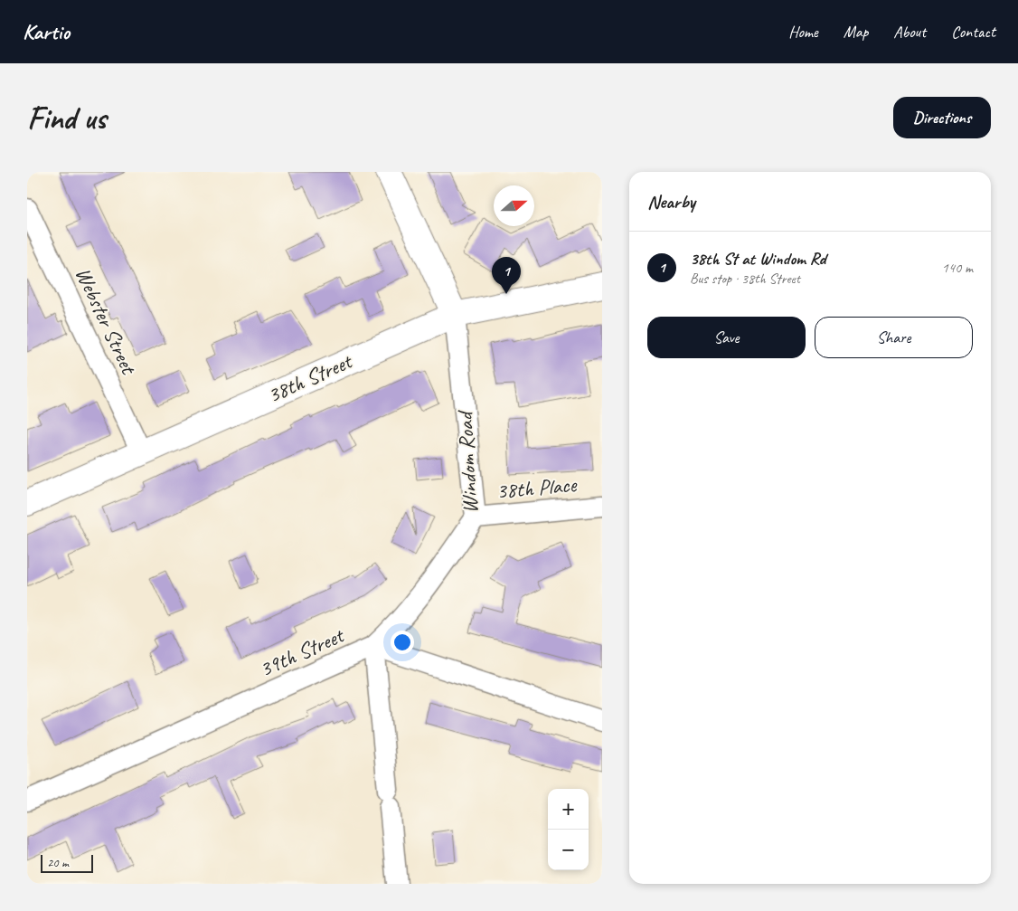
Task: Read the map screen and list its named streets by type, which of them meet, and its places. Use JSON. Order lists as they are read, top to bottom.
{
  "streets": {
    "main road": ["38th Street", "Windom Road"],
    "street": ["Webster Street", "38th Place", "39th Street"]
  },
  "crossings": [
    ["Webster Street", "38th Street"],
    ["38th Street", "Windom Road"],
    ["Windom Road", "38th Place"],
    ["Windom Road", "39th Street"]
  ],
  "scale_bar": "20 m",
  "north": "right",
  "page": {
    "header": "Kartio",
    "nav": [
      "Home",
      "Map",
      "About",
      "Contact"
    ],
    "buttons": [
      "Directions",
      ["Save", "Share"]
    ],
    "title": "Find us",
    "heading": "Nearby",
    "list": [
      {
        "mark": "1",
        "name": "38th St at Windom Rd",
        "note": "Bus stop · 38th Street",
        "value": "140 m"
      }
    ],
    "pins": "1",
    "map_buttons": ["+", "−"],
    "scale": "20 m"
  }
}
